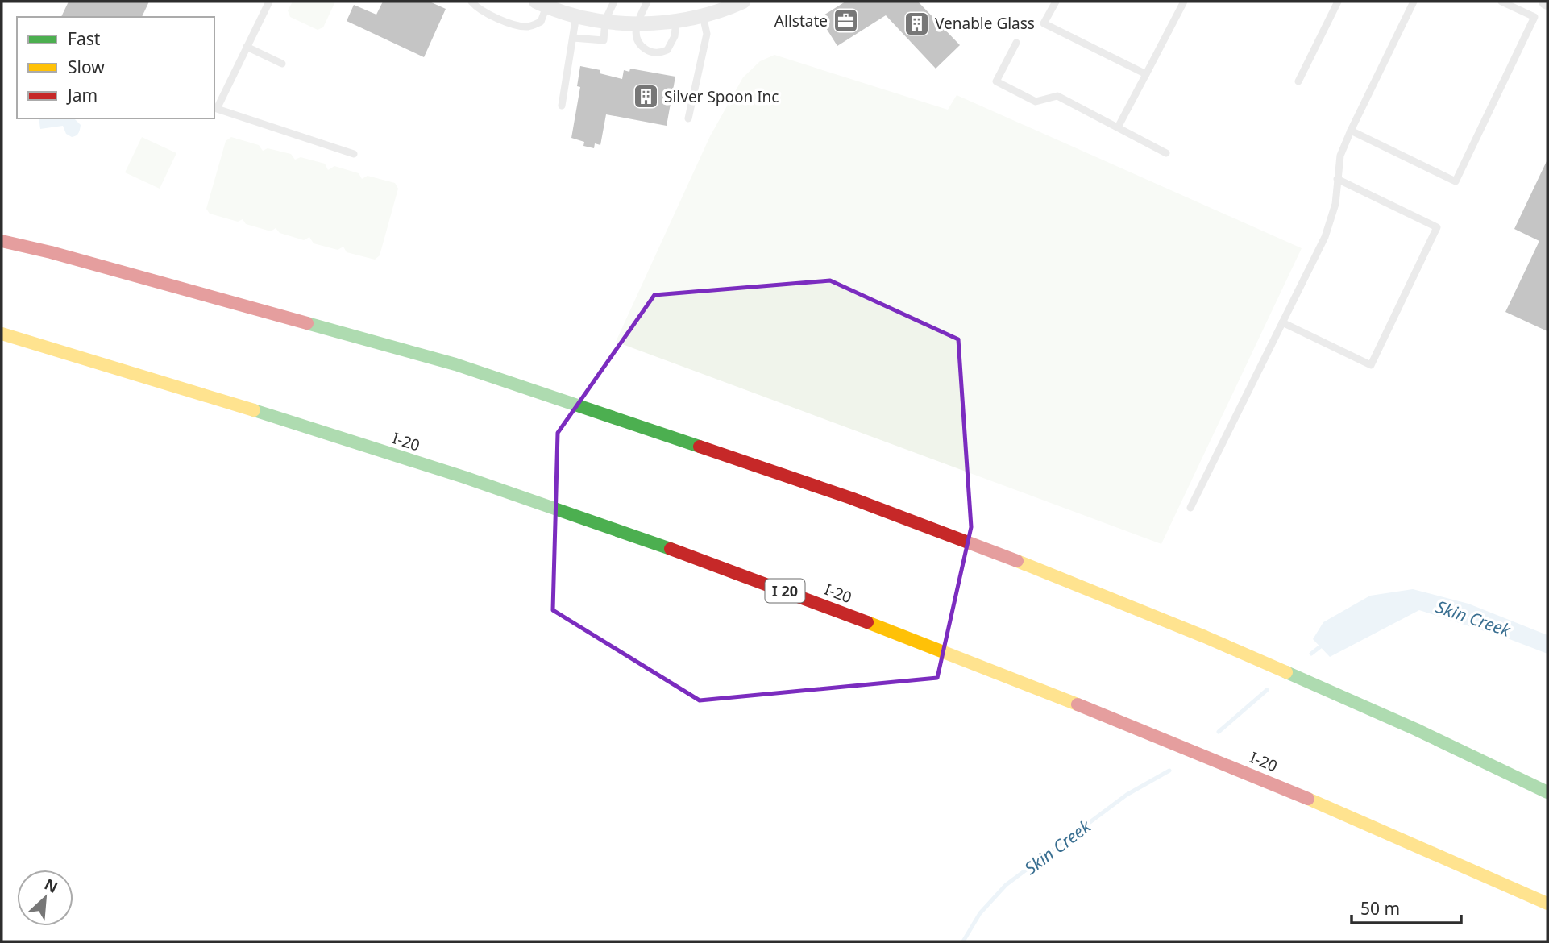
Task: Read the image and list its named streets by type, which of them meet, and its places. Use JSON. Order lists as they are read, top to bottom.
{
  "streets": {
    "highway": ["I-20", "I 20"]
  },
  "water": ["Skin Creek"],
  "places": {
    "office": ["Allstate"],
    "building": ["Venable Glass", "Silver Spoon Inc"]
  },
  "legend": ["Fast", "Slow", "Jam"],
  "scale_bar": "50 m",
  "north": "top right"
}
